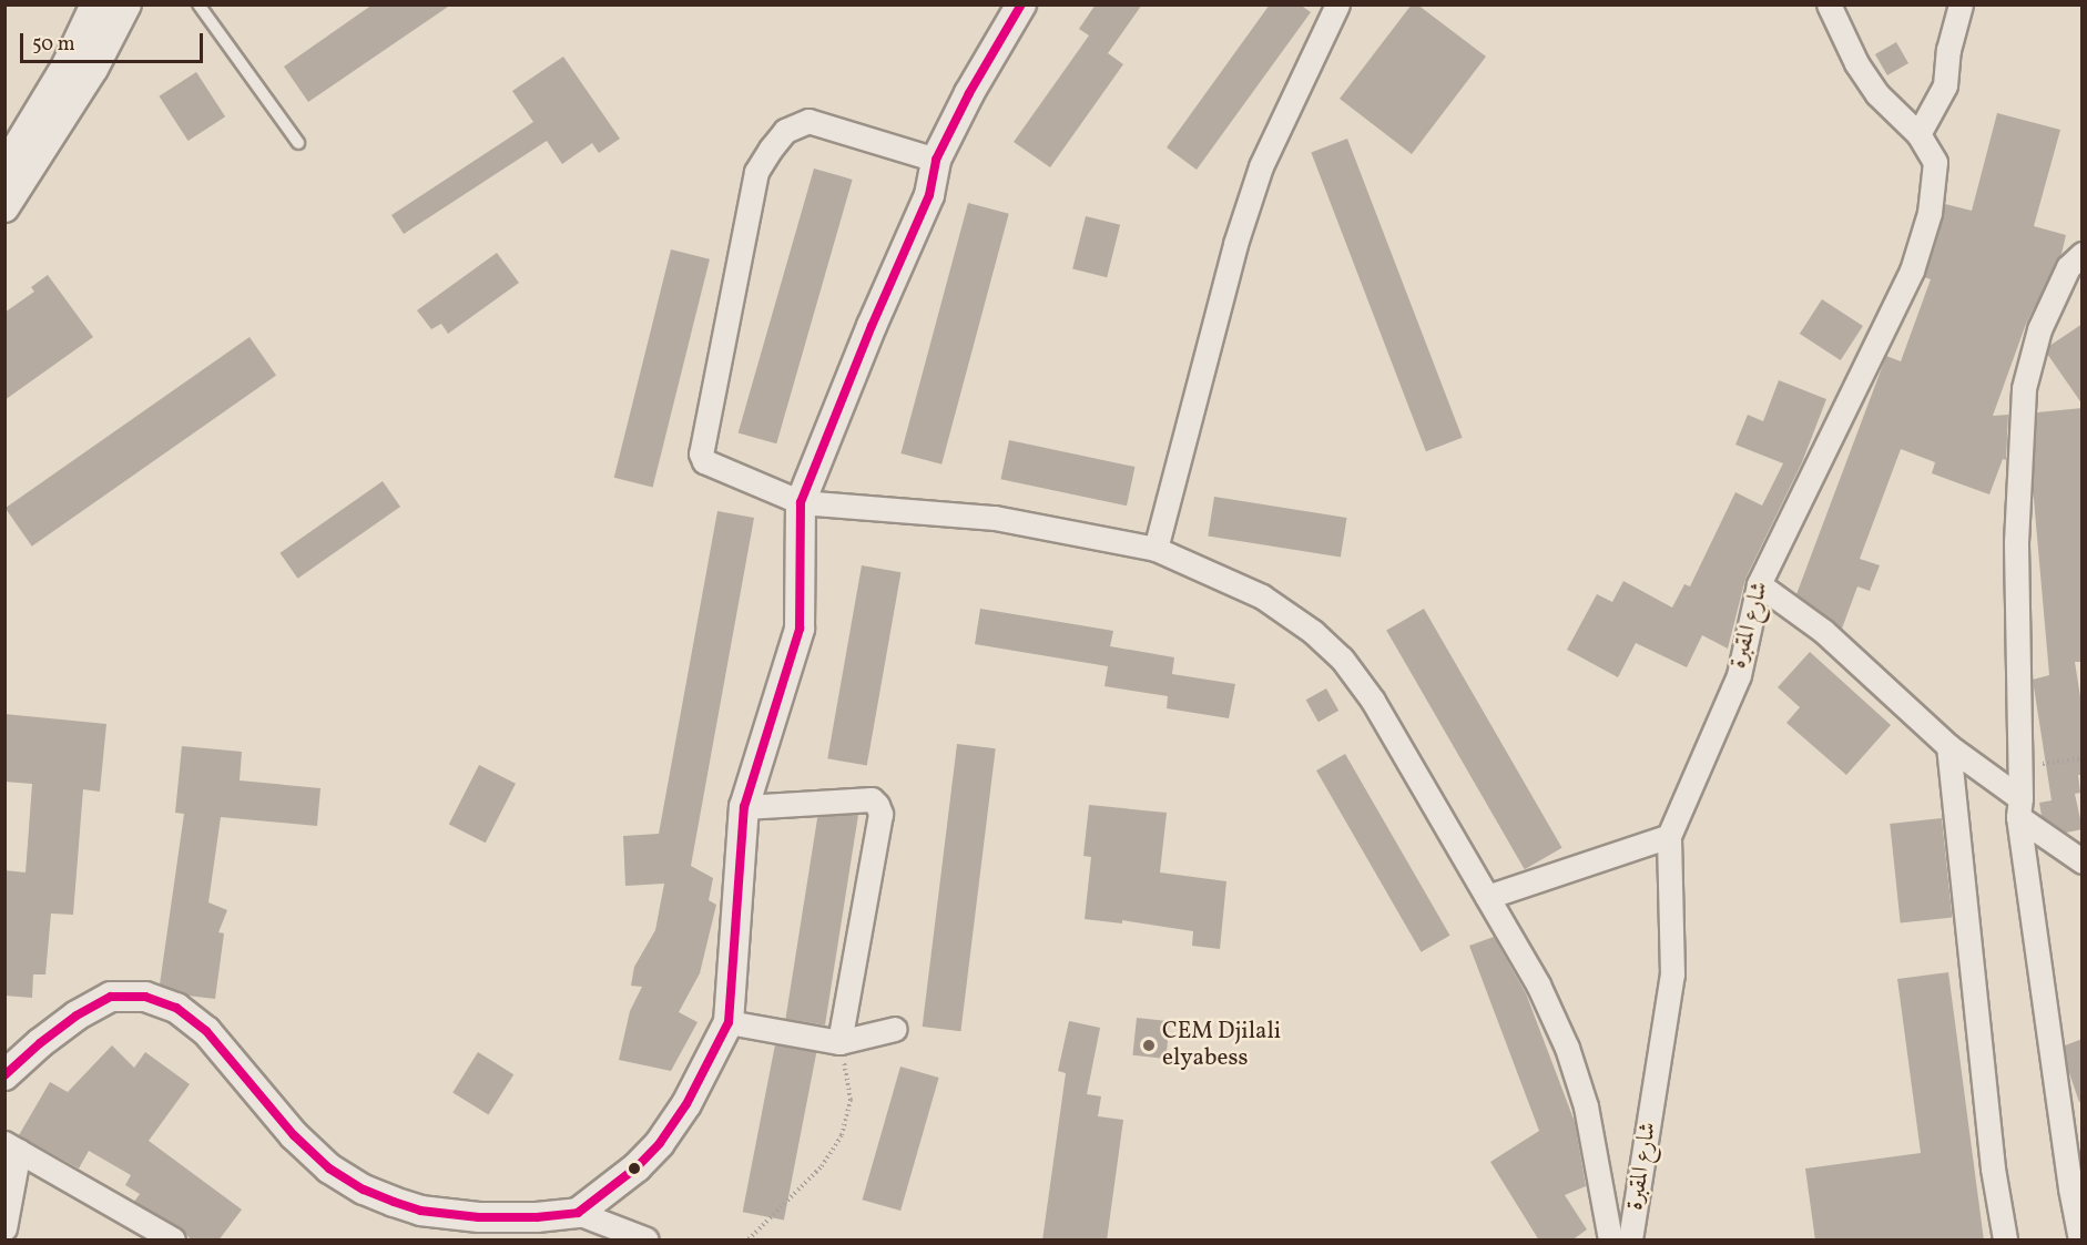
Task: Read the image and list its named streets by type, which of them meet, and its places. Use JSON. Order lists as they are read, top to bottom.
{
  "streets": {
    "street": ["شارع المقبرة"]
  },
  "places": ["CEM Djilali elyabess"],
  "scale_bar": "50 m"
}
